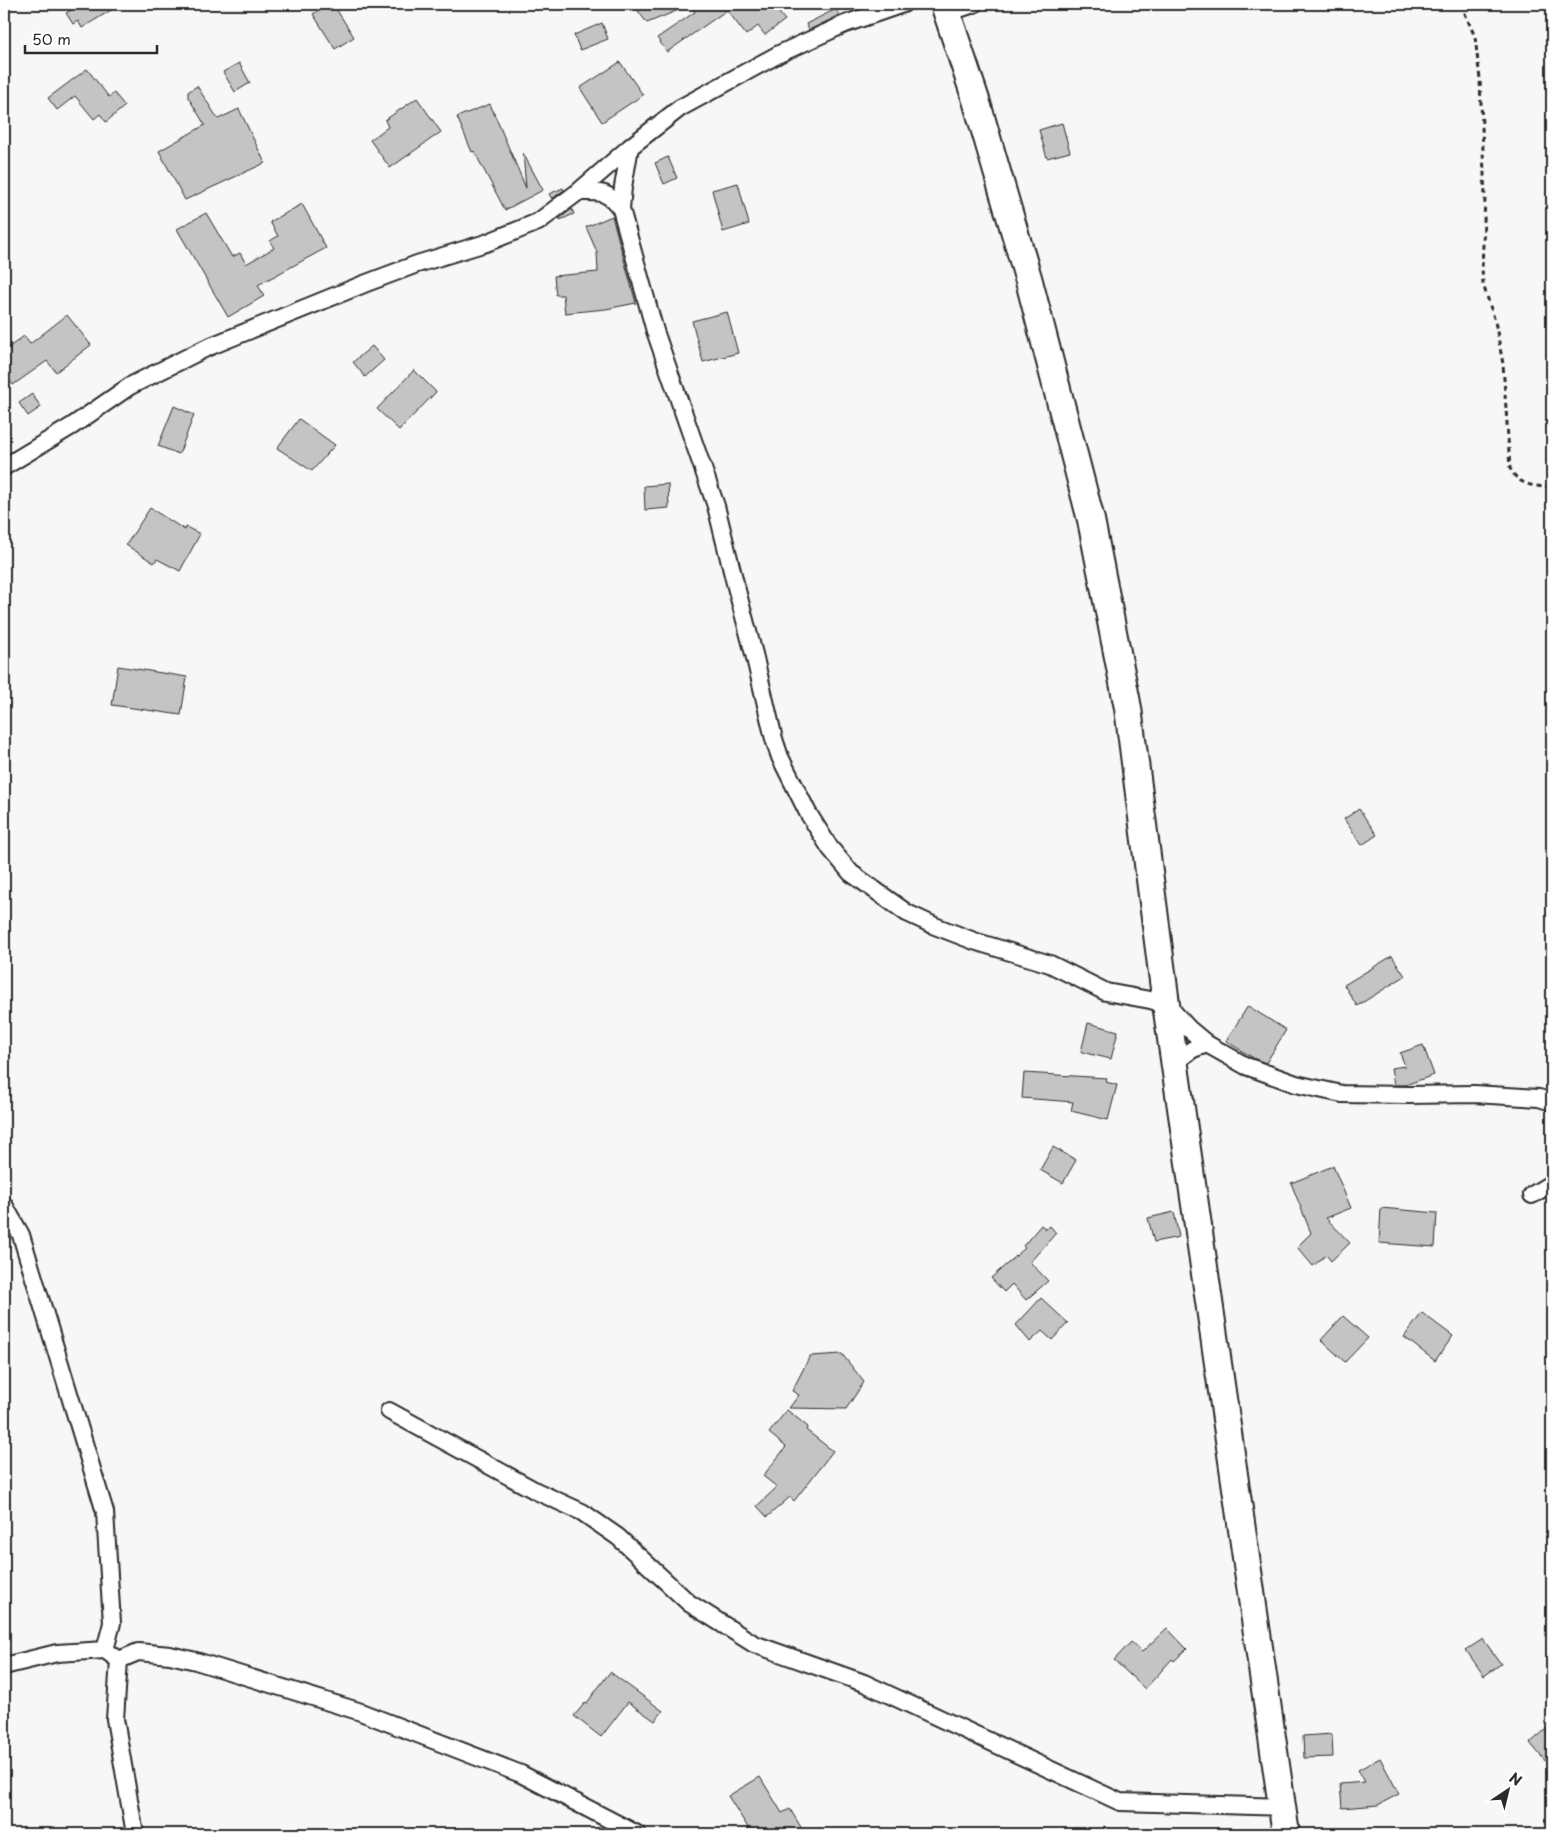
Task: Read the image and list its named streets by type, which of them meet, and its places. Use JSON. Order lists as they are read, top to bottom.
{
  "scale_bar": "50 m",
  "north": "top right"
}
